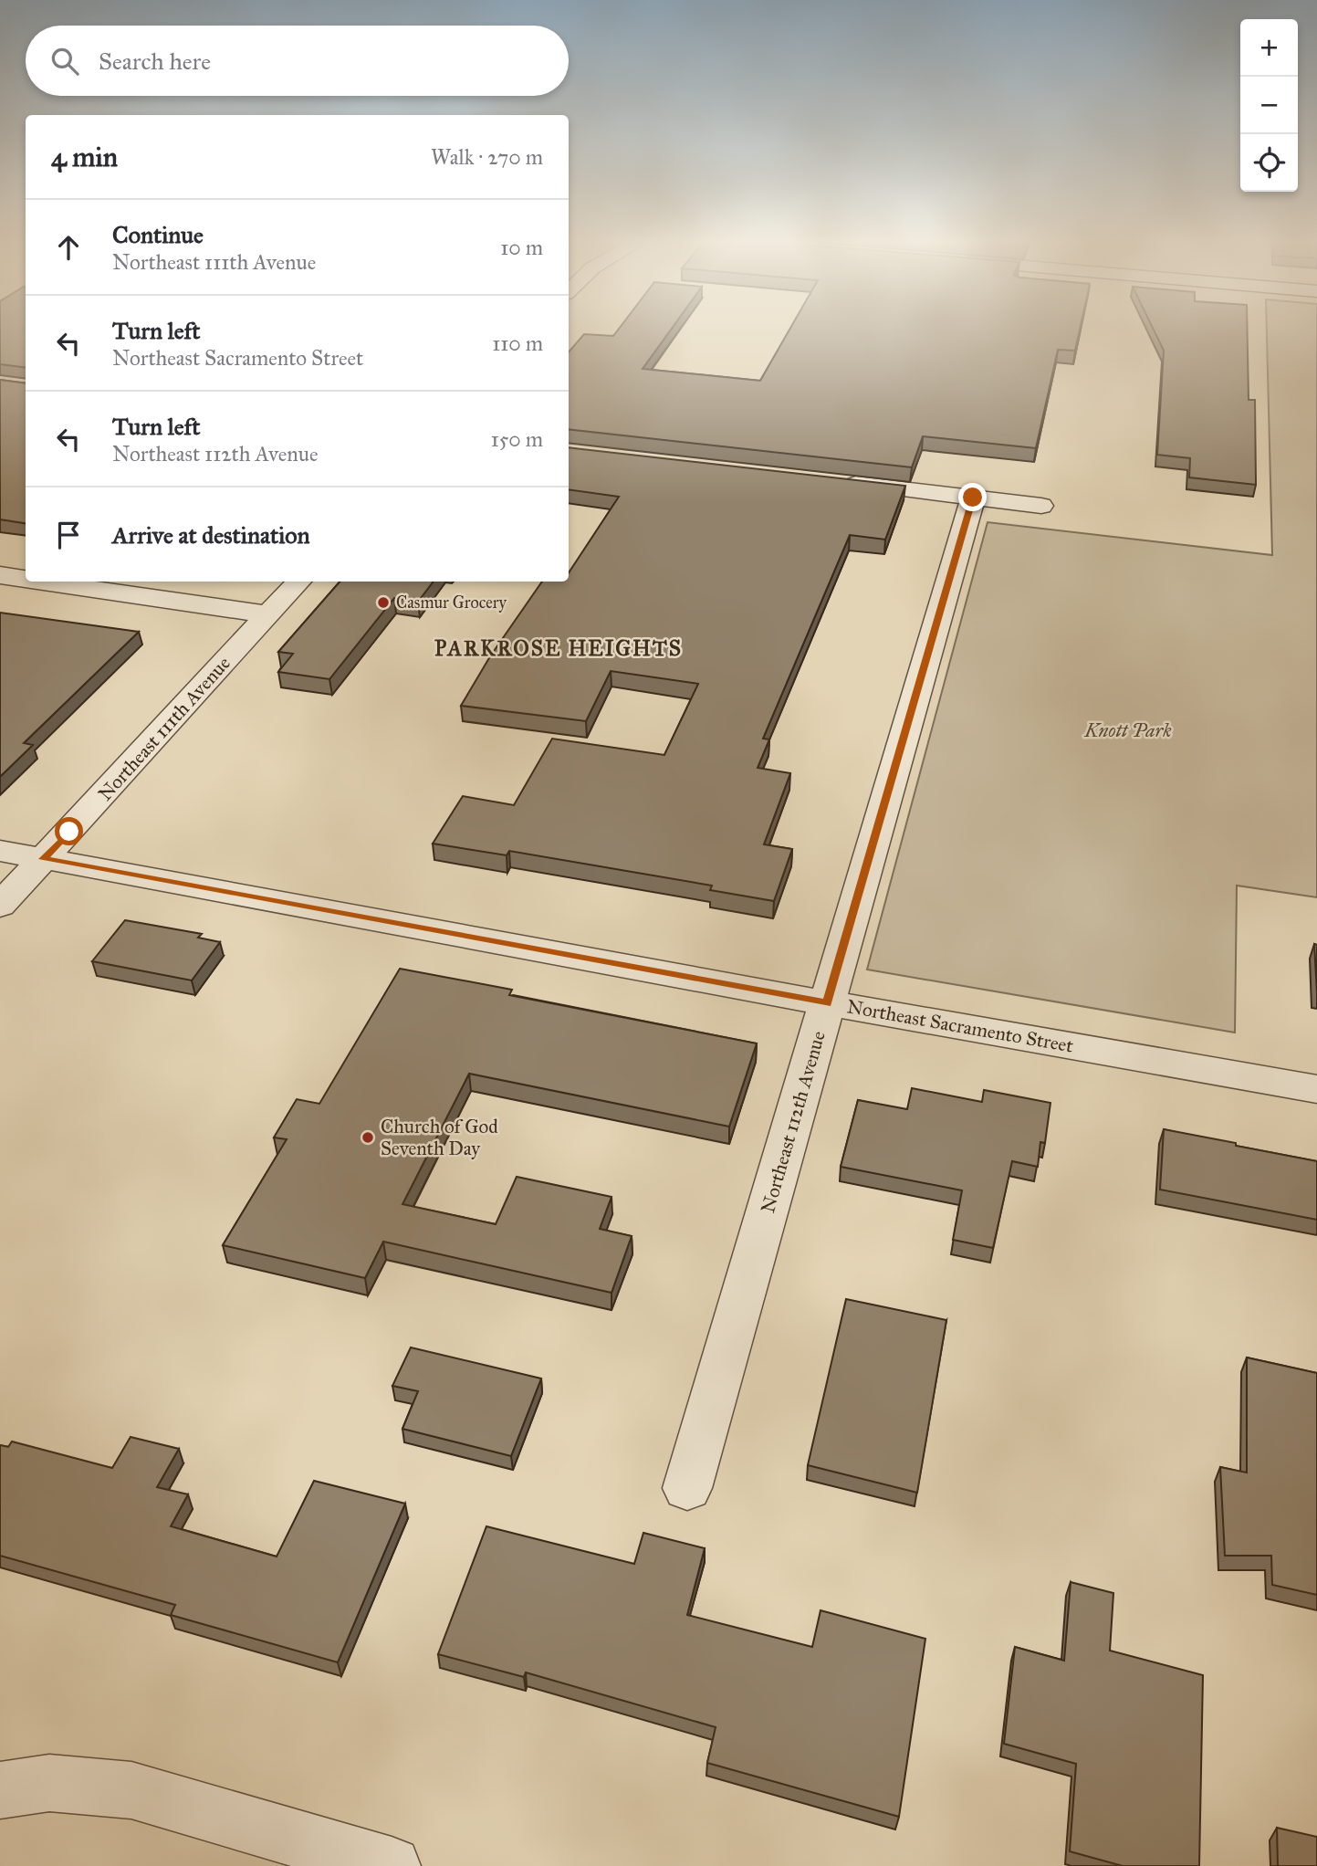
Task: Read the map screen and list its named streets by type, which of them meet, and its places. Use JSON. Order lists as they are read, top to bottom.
{
  "streets": {
    "street": ["Northeast 111th Avenue", "Northeast Sacramento Street", "Northeast 112th Avenue"]
  },
  "crossings": [
    ["Northeast 111th Avenue", "Northeast Sacramento Street"],
    ["Northeast Sacramento Street", "Northeast 112th Avenue"]
  ],
  "districts": ["PARKROSE HEIGHTS"],
  "parks": ["Knott Park"],
  "places": ["Casmur Grocery", "Church of God Seventh Day"],
  "page": {
    "map_buttons": ["+", "−"],
    "search": "Search here",
    "heading": ["4 min", "Walk · 270 m"],
    "list": [
      ["Continue", "Northeast 111th Avenue", "10 m"],
      ["Turn left", "Northeast Sacramento Street", "110 m"],
      ["Turn left", "Northeast 112th Avenue", "150 m"],
      "Arrive at destination"
    ]
  }
}
